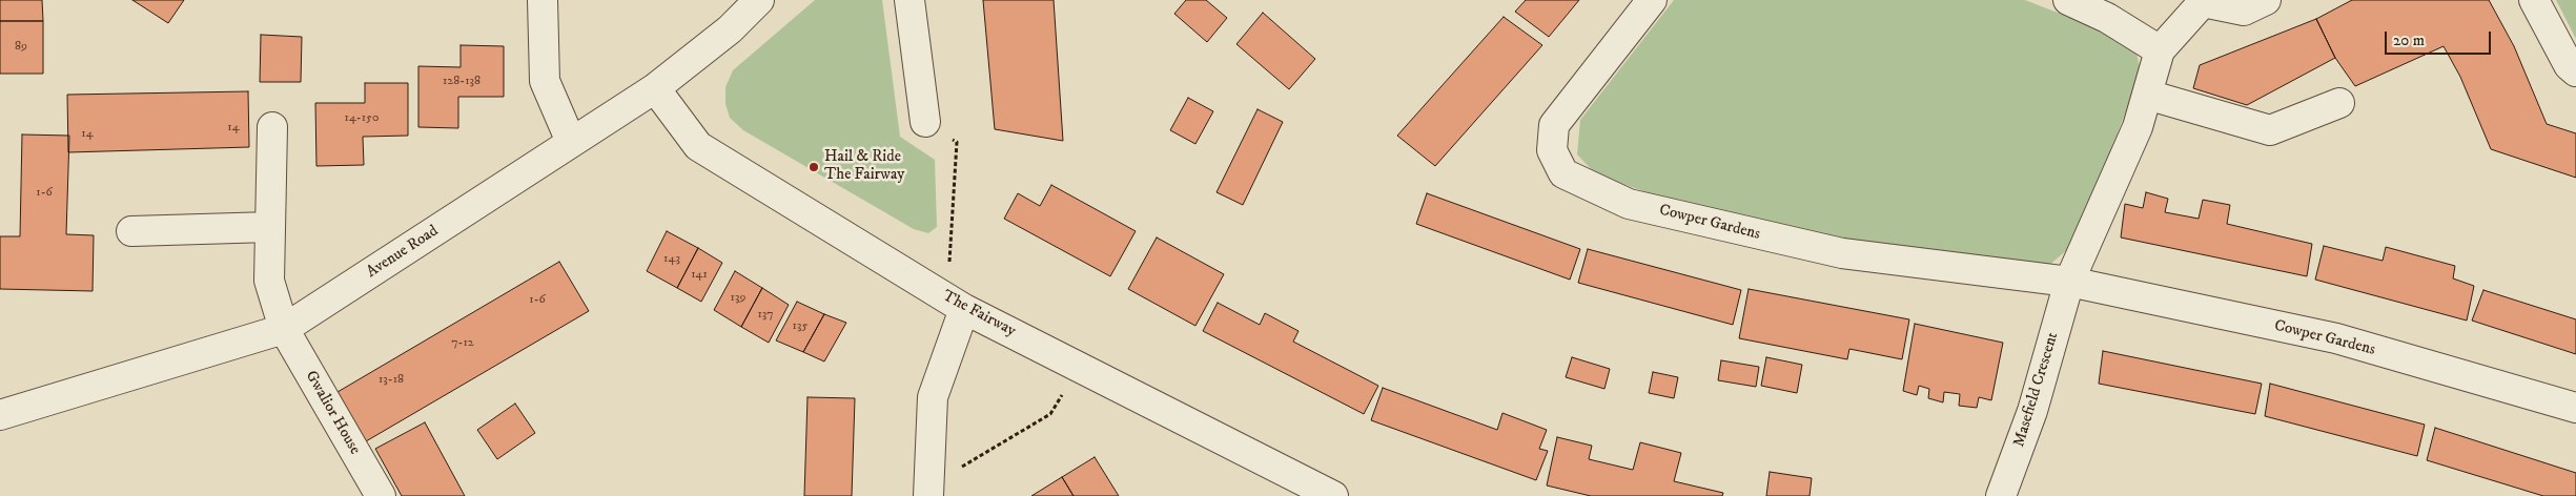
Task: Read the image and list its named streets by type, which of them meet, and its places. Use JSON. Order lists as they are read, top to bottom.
{
  "streets": {
    "street": [
      "Cowper Gardens",
      "Avenue Road",
      "The Fairway",
      "Masefield Crescent",
      "Gwalior House"
    ]
  },
  "crossings": [
    ["Cowper Gardens", "Masefield Crescent"],
    ["Avenue Road", "The Fairway"],
    ["Avenue Road", "Gwalior House"]
  ],
  "places": ["Hail & Ride The Fairway"],
  "house_numbers": [
    "89",
    "128-138",
    "14-150",
    "14",
    "14",
    "1-6",
    "143",
    "141",
    "139",
    "1-6",
    "137",
    "135",
    "7-12",
    "13-18"
  ],
  "scale_bar": "20 m"
}
